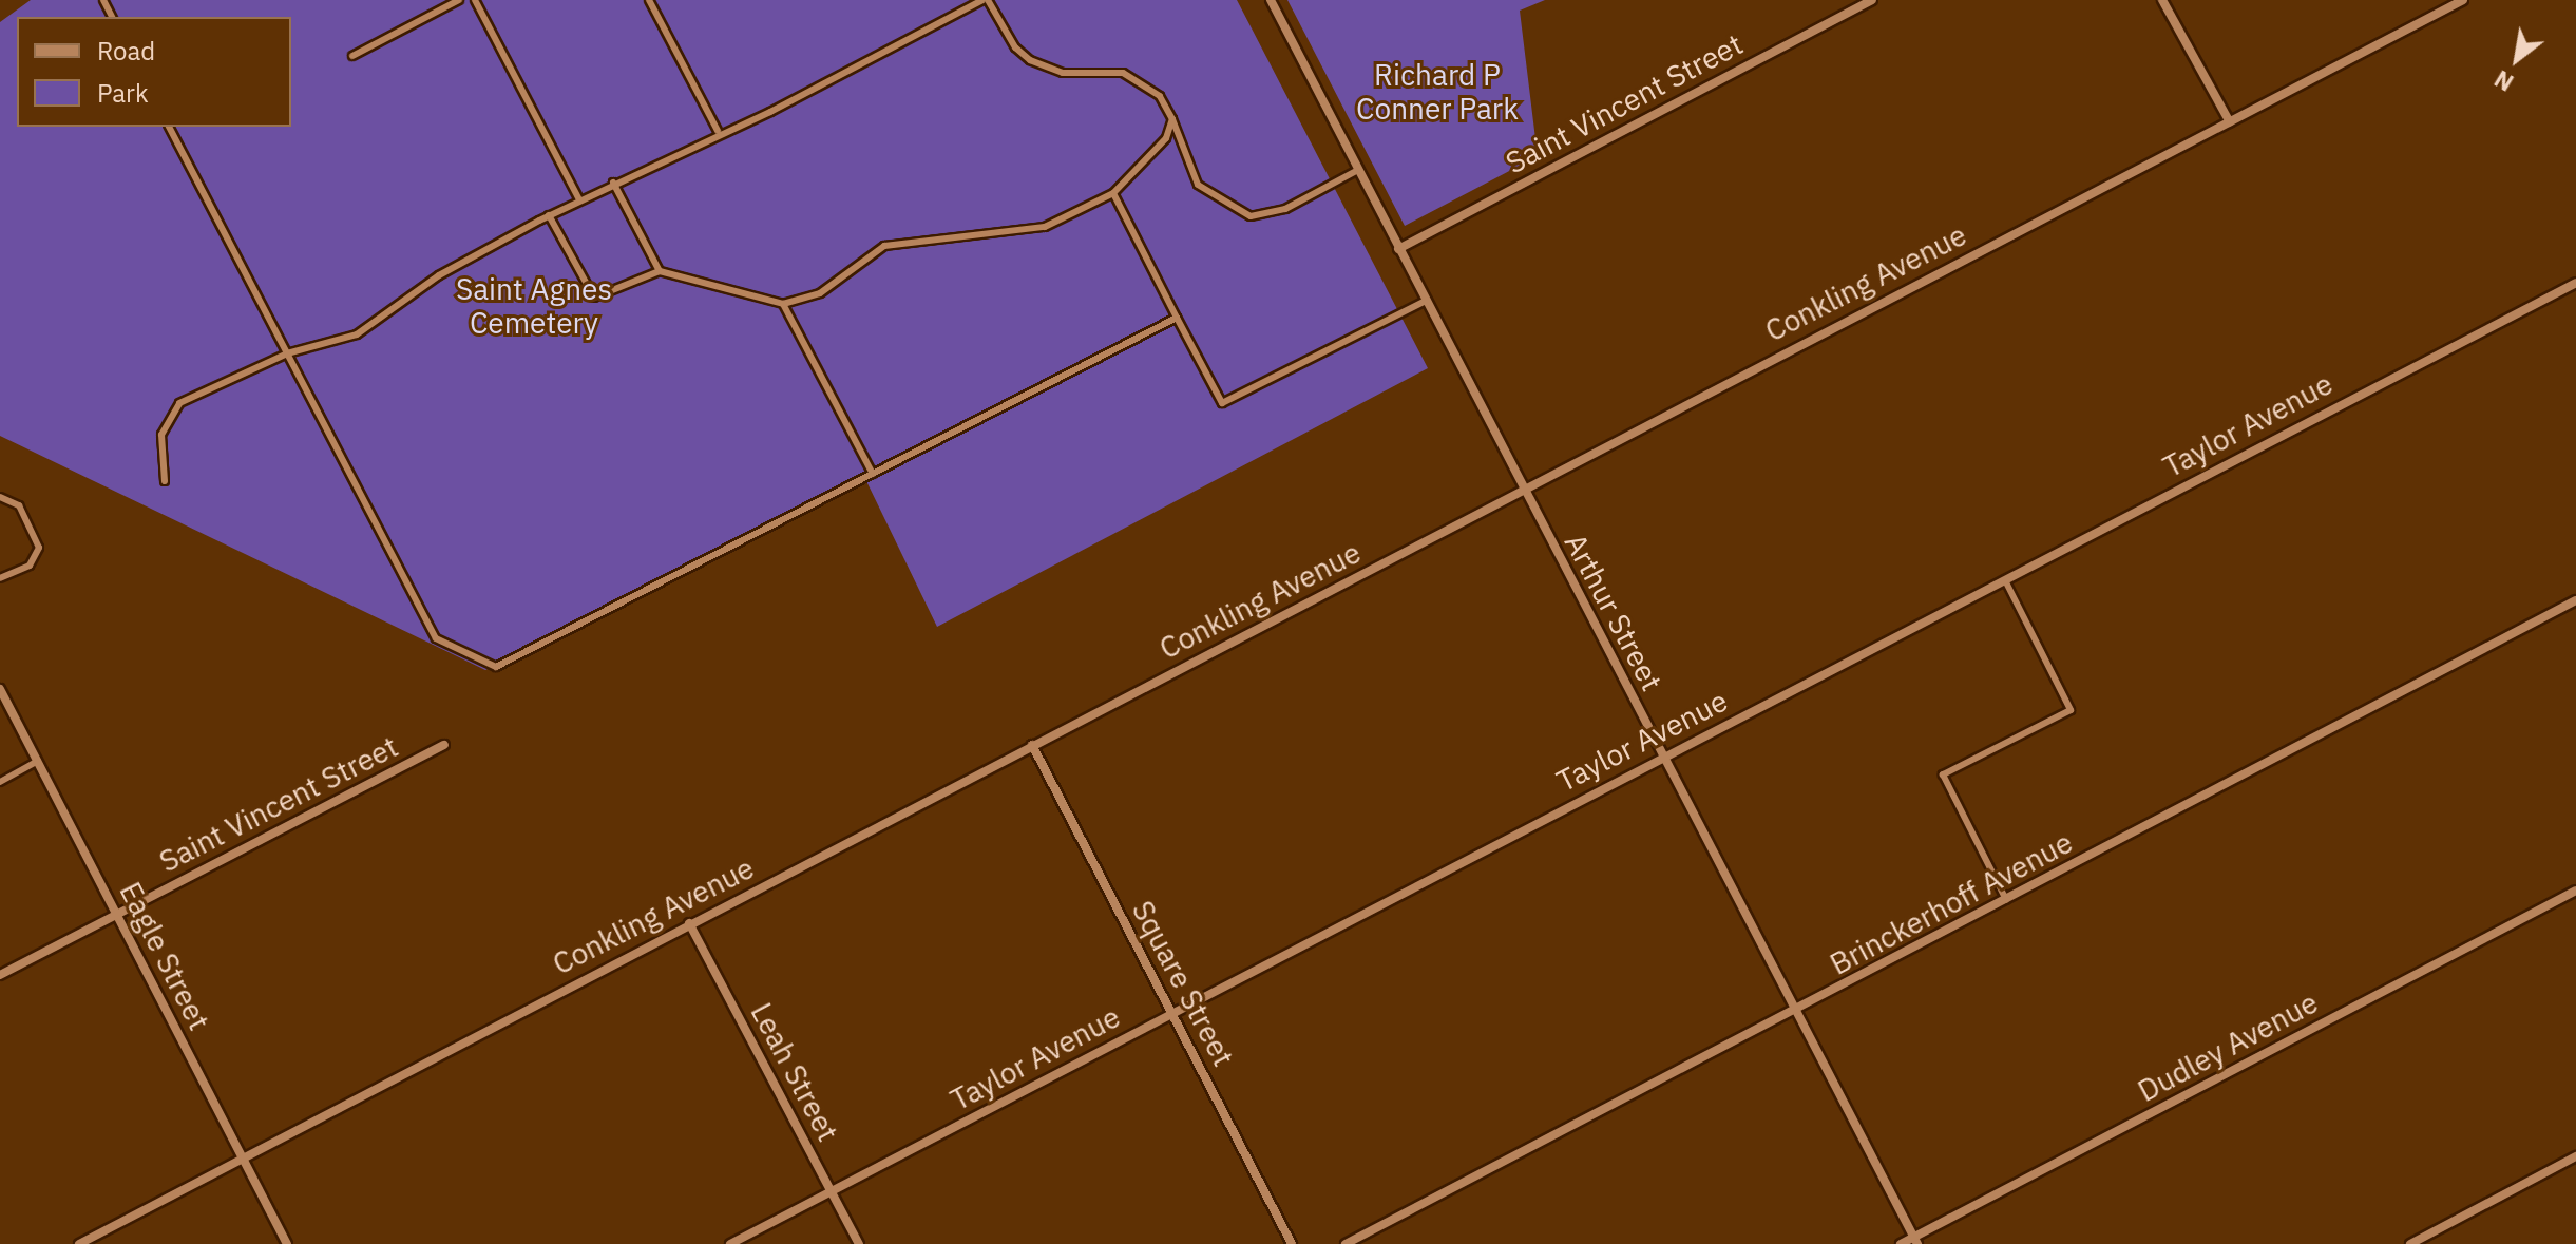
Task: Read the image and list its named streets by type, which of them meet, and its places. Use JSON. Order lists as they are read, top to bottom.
{
  "streets": {
    "street": [
      "Saint Vincent Street",
      "Conkling Avenue",
      "Taylor Avenue",
      "Arthur Street",
      "Brinckerhoff Avenue",
      "Eagle Street",
      "Square Street",
      "Dudley Avenue",
      "Leah Street"
    ]
  },
  "crossings": [
    ["Saint Vincent Street", "Arthur Street"],
    ["Saint Vincent Street", "Eagle Street"],
    ["Conkling Avenue", "Arthur Street"],
    ["Conkling Avenue", "Eagle Street"],
    ["Conkling Avenue", "Square Street"],
    ["Conkling Avenue", "Leah Street"],
    ["Taylor Avenue", "Arthur Street"],
    ["Taylor Avenue", "Square Street"],
    ["Taylor Avenue", "Leah Street"],
    ["Arthur Street", "Brinckerhoff Avenue"],
    ["Arthur Street", "Dudley Avenue"]
  ],
  "parks": ["Richard P Conner Park", "Saint Agnes Cemetery"],
  "legend": ["Road", "Park"],
  "north": "bottom left"
}
